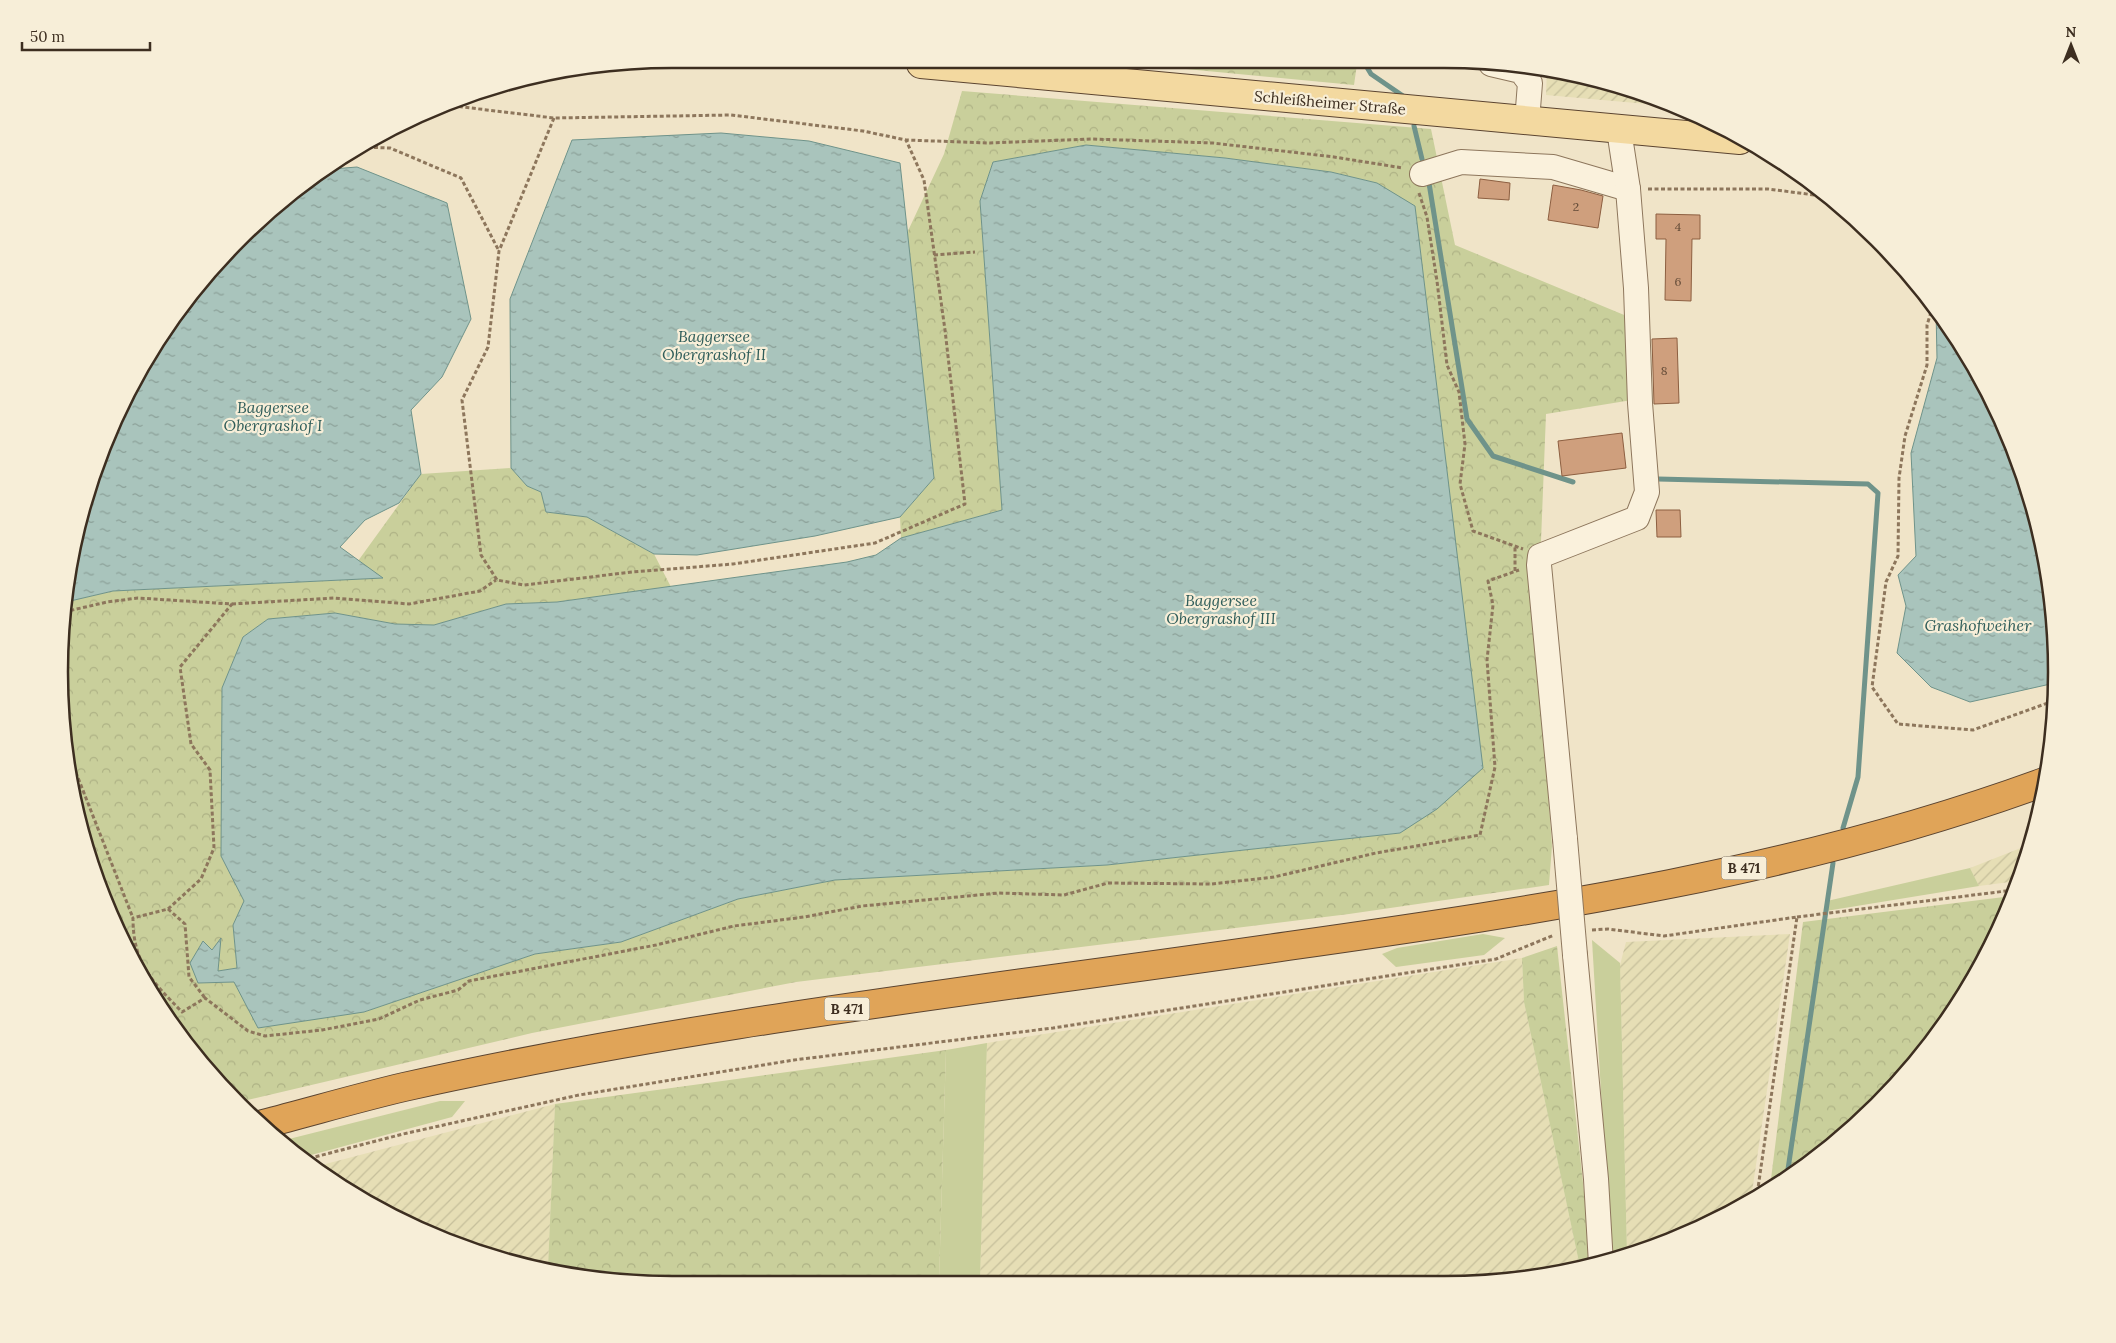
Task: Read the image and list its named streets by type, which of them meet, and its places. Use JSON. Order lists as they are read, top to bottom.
{
  "streets": {
    "highway": ["B 471"],
    "main road": ["Schleißheimer Straße"]
  },
  "water": [
    "Baggersee Obergrashof II",
    "Baggersee Obergrashof I",
    "Baggersee Obergrashof III",
    "Grashofweiher"
  ],
  "house_numbers": [
    "2",
    "4",
    "6",
    "8"
  ],
  "scale_bar": "50 m",
  "north": "top"
}
